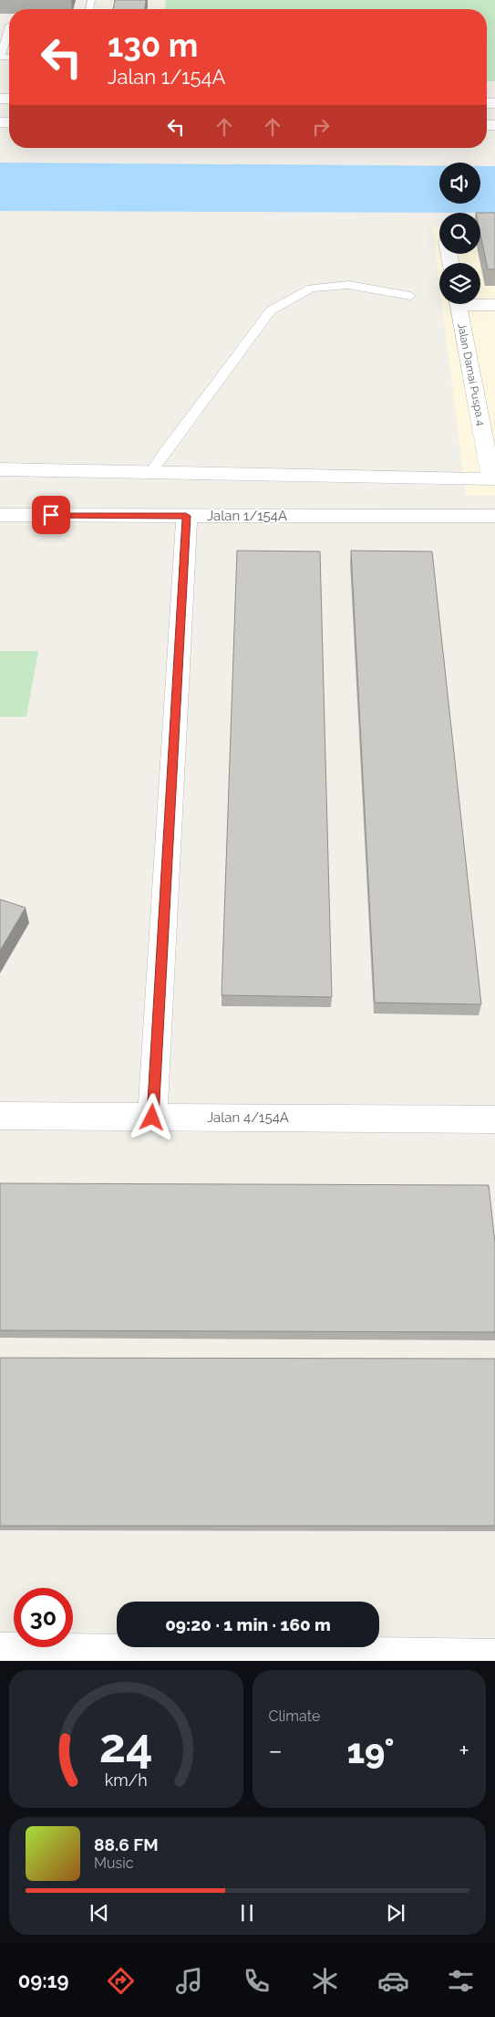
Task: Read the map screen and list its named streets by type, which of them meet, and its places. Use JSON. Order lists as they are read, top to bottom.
{
  "streets": {
    "street": ["Jalan Damai Puspa 4", "Jalan 1/154A", "Jalan 4/154A"]
  },
  "page": {
    "turn": ["130 m", "Jalan 1/154A"],
    "limit": "30",
    "trip": "09:20 · 1 min · 160 m",
    "tile": "Climate",
    "heat": ["−", "19°", "+"],
    "song": ["88.6 FM", "Music"],
    "tabs": "09:19",
    "gauge": ["24", "km/h"]
  }
}
